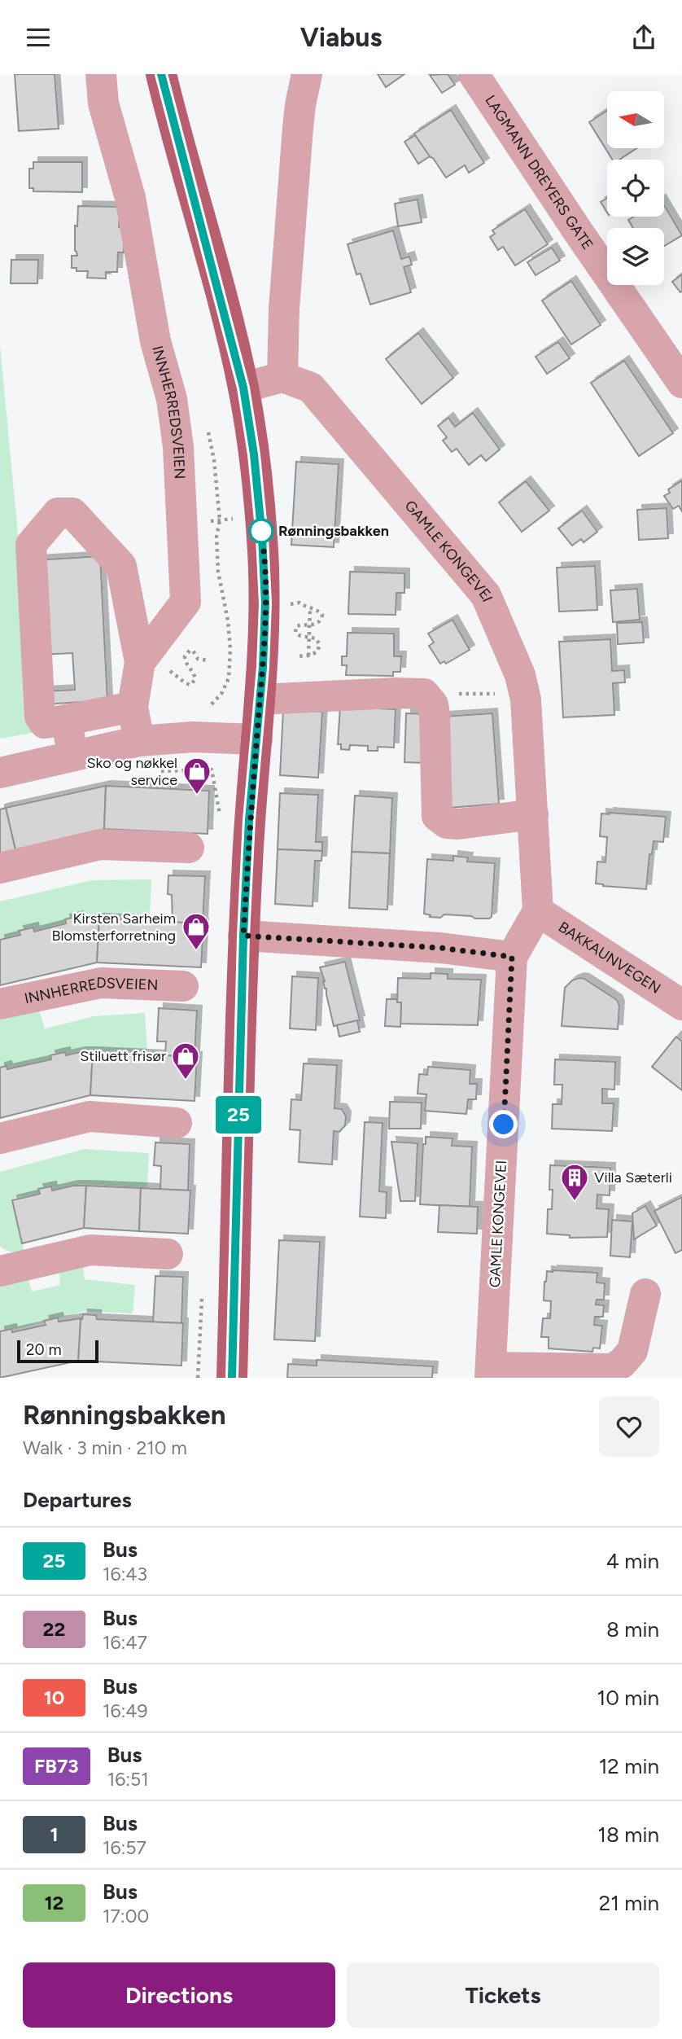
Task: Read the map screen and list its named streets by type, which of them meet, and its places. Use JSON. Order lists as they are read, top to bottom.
{
  "streets": {
    "street": [
      "LAGMANN DREYERS GATE",
      "INNHERREDSVEIEN",
      "GAMLE KONGEVEI",
      "BAKKAUNVEGEN"
    ]
  },
  "crossings": [
    ["GAMLE KONGEVEI", "BAKKAUNVEGEN"]
  ],
  "places": {
    "other": ["Rønningsbakken"],
    "shop": ["Sko og nøkkel service", "Kirsten Sarheim Blomsterforretning", "Stiluett frisør"],
    "building": ["Villa Sæterli"]
  },
  "lines": ["bus line 25"],
  "scale_bar": "20 m",
  "north": "left",
  "page": {
    "header": "Viabus",
    "on_map": "25",
    "scale": "20 m",
    "heading": [
      ["Rønningsbakken", "Walk · 3 min · 210 m"],
      "Departures"
    ],
    "list": [
      {
        "mark": "25",
        "name": "Bus",
        "note": "16:43",
        "value": "4 min"
      },
      {
        "mark": "22",
        "name": "Bus",
        "note": "16:47",
        "value": "8 min"
      },
      {
        "mark": "10",
        "name": "Bus",
        "note": "16:49",
        "value": "10 min"
      },
      {
        "mark": "FB73",
        "name": "Bus",
        "note": "16:51",
        "value": "12 min"
      },
      {
        "mark": "1",
        "name": "Bus",
        "note": "16:57",
        "value": "18 min"
      },
      {
        "mark": "12",
        "name": "Bus",
        "note": "17:00",
        "value": "21 min"
      }
    ],
    "buttons": ["Directions", "Tickets"]
  }
}
